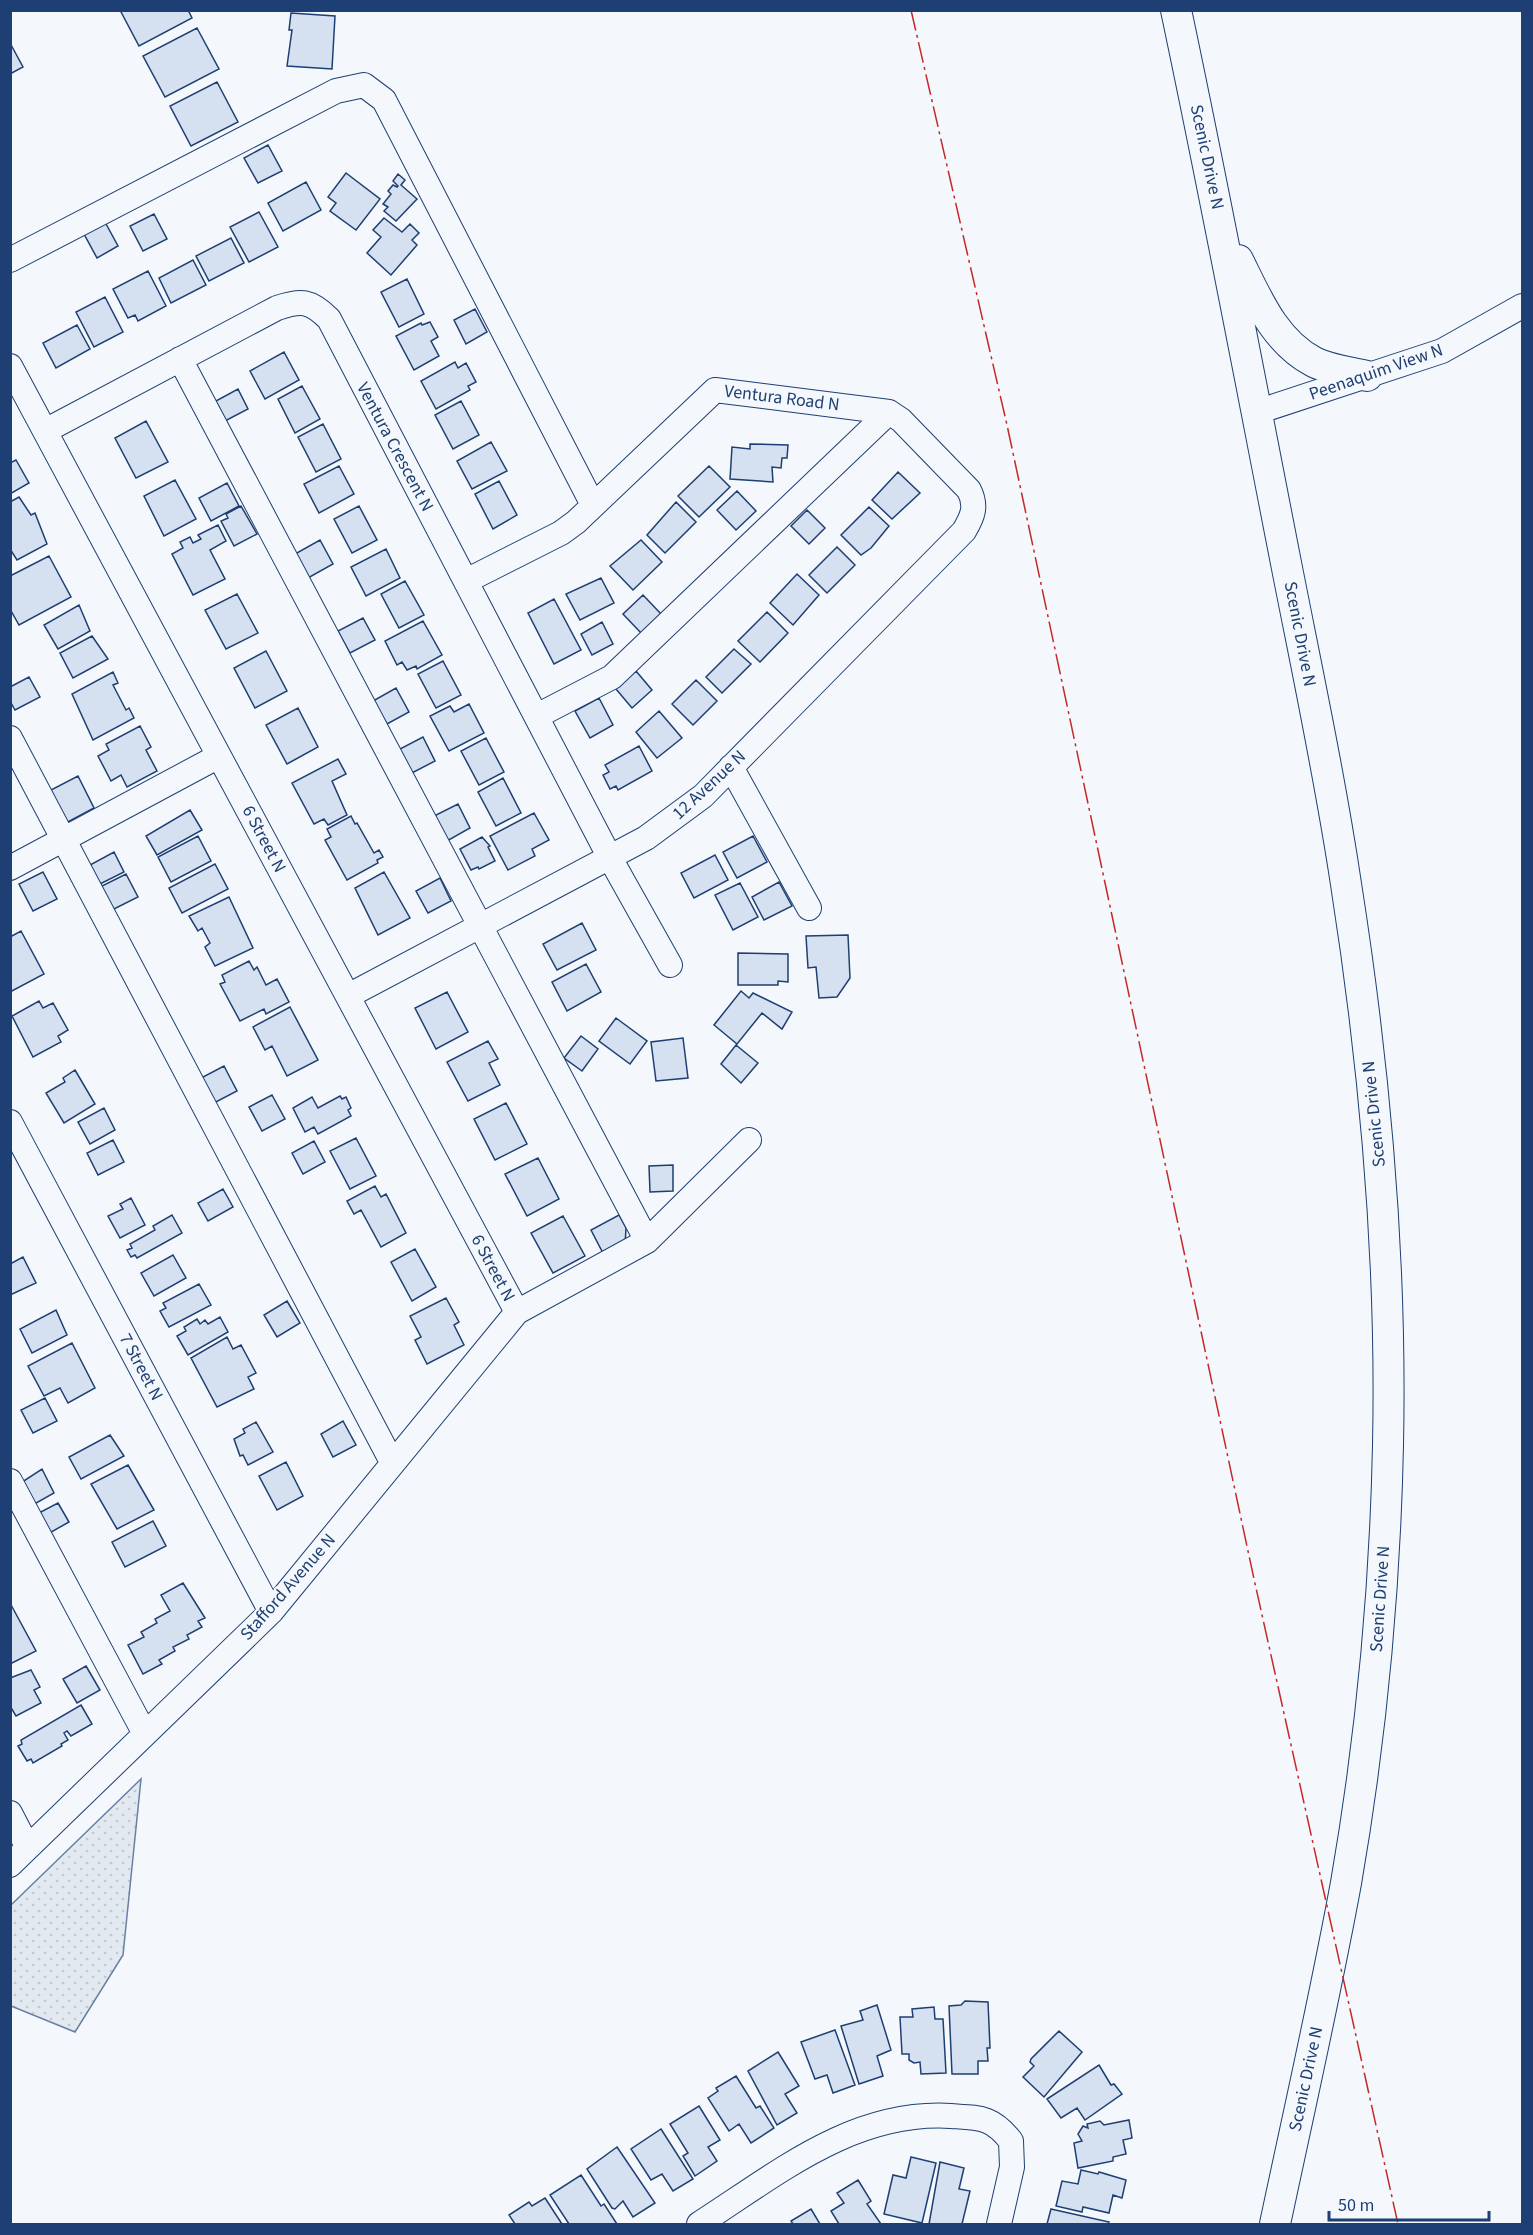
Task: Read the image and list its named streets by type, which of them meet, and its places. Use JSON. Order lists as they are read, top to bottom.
{
  "streets": {
    "main road": ["Scenic Drive N"],
    "street": [
      "Peenaquim View N",
      "Ventura Road N",
      "Ventura Crescent N",
      "12 Avenue N",
      "6 Street N",
      "7 Street N",
      "Stafford Avenue N"
    ]
  },
  "crossings": [
    ["Scenic Drive N", "Peenaquim View N"],
    ["Ventura Road N", "Ventura Crescent N"],
    ["Ventura Road N", "12 Avenue N"],
    ["Ventura Crescent N", "12 Avenue N"],
    ["Ventura Crescent N", "6 Street N"],
    ["12 Avenue N", "6 Street N"],
    ["6 Street N", "Stafford Avenue N"],
    ["7 Street N", "Stafford Avenue N"]
  ],
  "scale_bar": "50 m"
}
